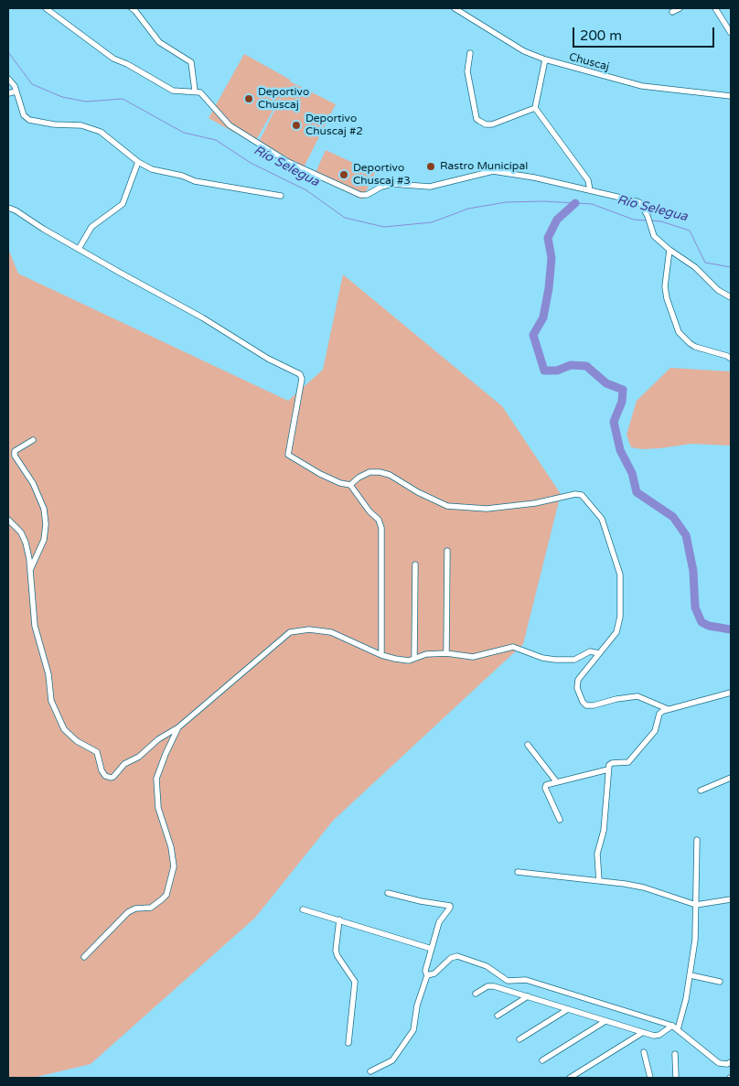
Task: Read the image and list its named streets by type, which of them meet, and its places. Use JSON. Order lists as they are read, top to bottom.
{
  "streets": {
    "street": ["Chuscaj"]
  },
  "water": ["Río Selegua"],
  "places": [
    "Deportivo Chuscaj",
    "Deportivo Chuscaj #2",
    "Rastro Municipal",
    "Deportivo Chuscaj #3"
  ],
  "scale_bar": "200 m"
}
